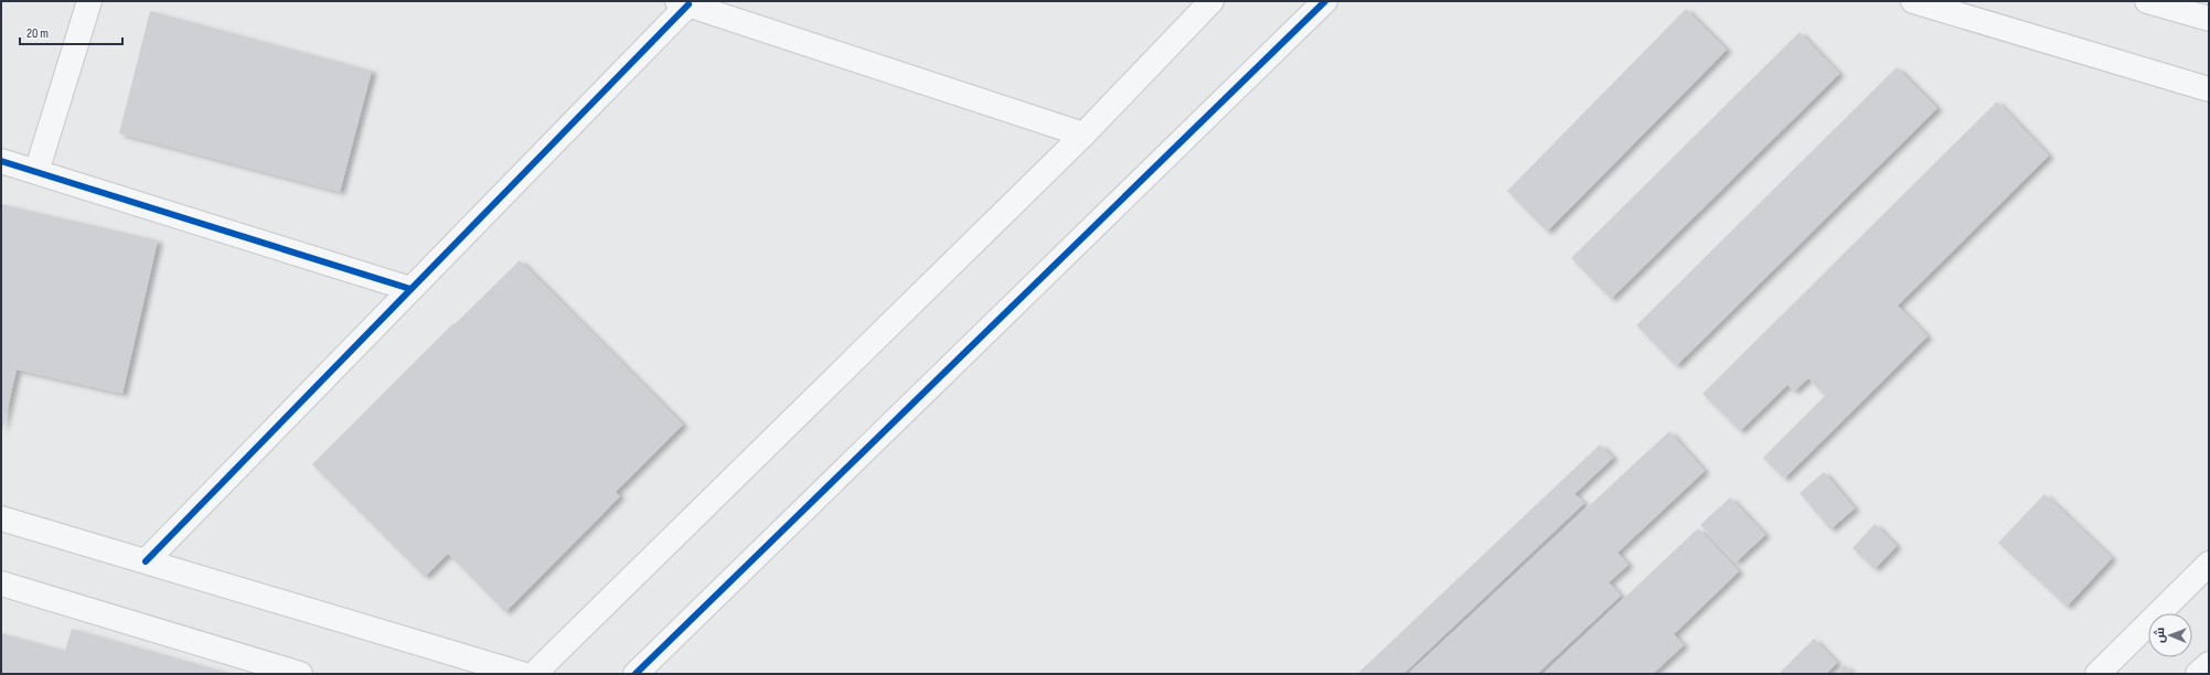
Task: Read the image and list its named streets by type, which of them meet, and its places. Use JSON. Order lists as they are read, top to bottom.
{
  "scale_bar": "20 m",
  "north": "left"
}
